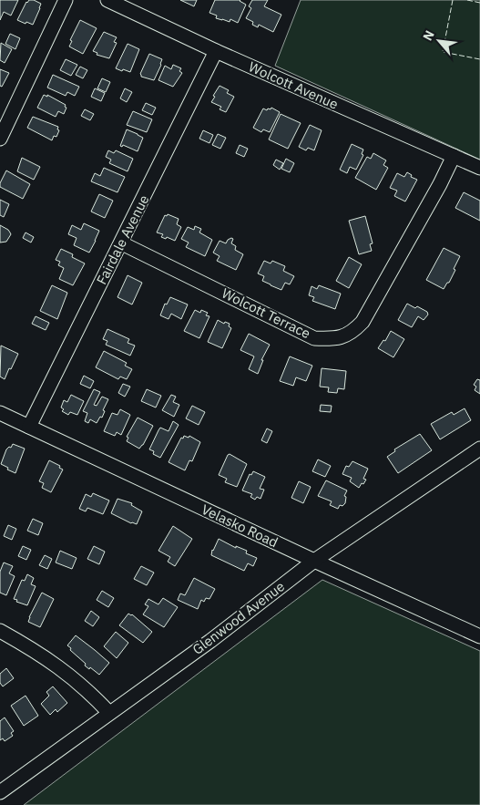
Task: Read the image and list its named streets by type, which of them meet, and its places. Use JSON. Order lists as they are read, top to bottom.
{
  "streets": {
    "street": [
      "Wolcott Avenue",
      "Fairdale Avenue",
      "Wolcott Terrace",
      "Velasko Road",
      "Glenwood Avenue"
    ]
  },
  "crossings": [
    ["Wolcott Avenue", "Fairdale Avenue"],
    ["Wolcott Avenue", "Wolcott Terrace"],
    ["Fairdale Avenue", "Wolcott Terrace"],
    ["Fairdale Avenue", "Velasko Road"],
    ["Velasko Road", "Glenwood Avenue"]
  ],
  "north": "top left"
}
